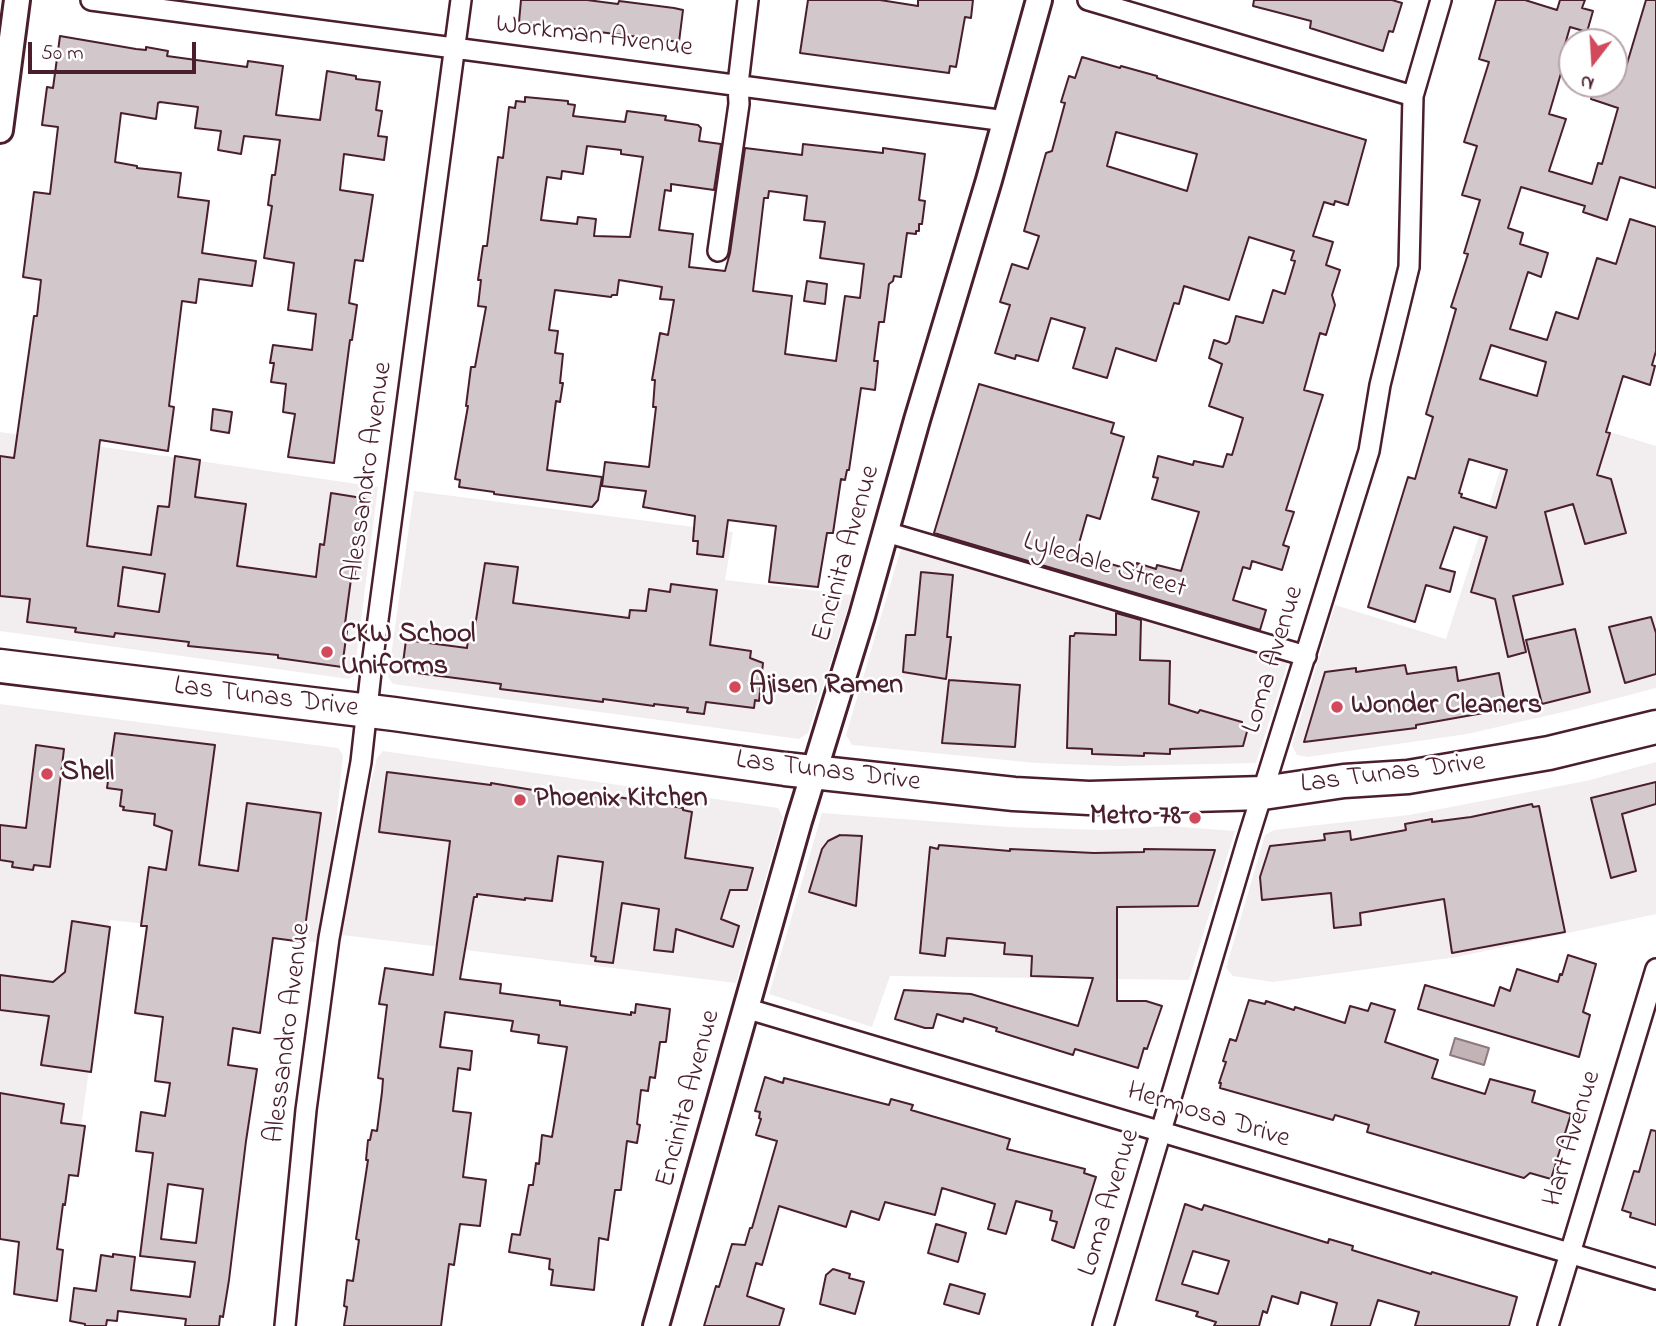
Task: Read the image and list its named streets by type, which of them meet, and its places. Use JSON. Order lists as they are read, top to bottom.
{
  "streets": {
    "main road": ["Las Tunas Drive"],
    "street": [
      "Workman Avenue",
      "Alessandro Avenue",
      "Encinita Avenue",
      "Lyledale Street",
      "Loma Avenue",
      "Hermosa Drive",
      "Hart Avenue"
    ]
  },
  "crossings": [
    ["Workman Avenue", "Alessandro Avenue"],
    ["Workman Avenue", "Encinita Avenue"],
    ["Alessandro Avenue", "Las Tunas Drive"],
    ["Encinita Avenue", "Lyledale Street"],
    ["Encinita Avenue", "Las Tunas Drive"],
    ["Encinita Avenue", "Hermosa Drive"],
    ["Lyledale Street", "Loma Avenue"],
    ["Loma Avenue", "Las Tunas Drive"],
    ["Loma Avenue", "Hermosa Drive"],
    ["Hermosa Drive", "Hart Avenue"]
  ],
  "places": [
    "CKW School Uniforms",
    "Ajisen Ramen",
    "Wonder Cleaners",
    "Shell",
    "Phoenix Kitchen",
    "Metro 78"
  ],
  "scale_bar": "50 m",
  "north": "bottom"
}
